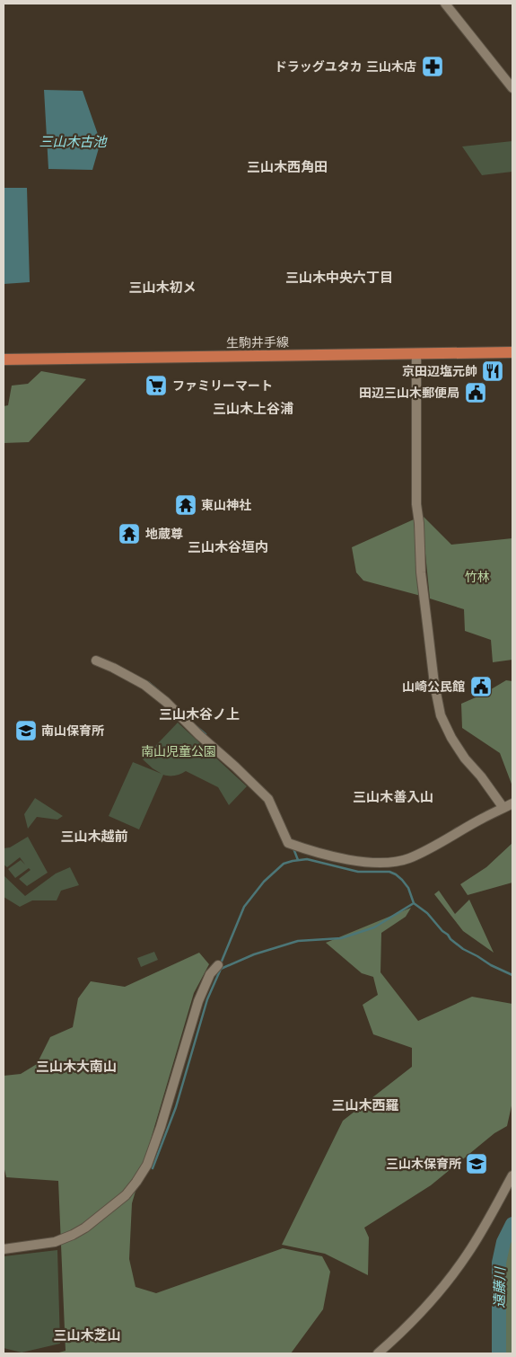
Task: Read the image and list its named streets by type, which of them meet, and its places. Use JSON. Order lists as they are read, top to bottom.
{
  "streets": {
    "main road": ["生駒井手線"]
  },
  "districts": [
    "三山木西角田",
    "三山木中央六丁目",
    "三山木初メ",
    "三山木上谷浦",
    "三山木谷垣内",
    "三山木谷ノ上",
    "三山木善入山",
    "三山木越前",
    "三山木大南山",
    "三山木西羅",
    "三山木芝山"
  ],
  "water": ["三山木古池", "遠藤川"],
  "parks": ["竹林", "南山児童公園"],
  "places": {
    "pharmacy": ["ドラッグユタカ 三山木店"],
    "restaurant": ["京田辺塩元帥"],
    "supermarket": ["ファミリーマート"],
    "public building": ["田辺三山木郵便局", "山崎公民館"],
    "temple": ["東山神社", "地蔵尊"],
    "school or university": ["南山保育所", "三山木保育所"]
  }
}
